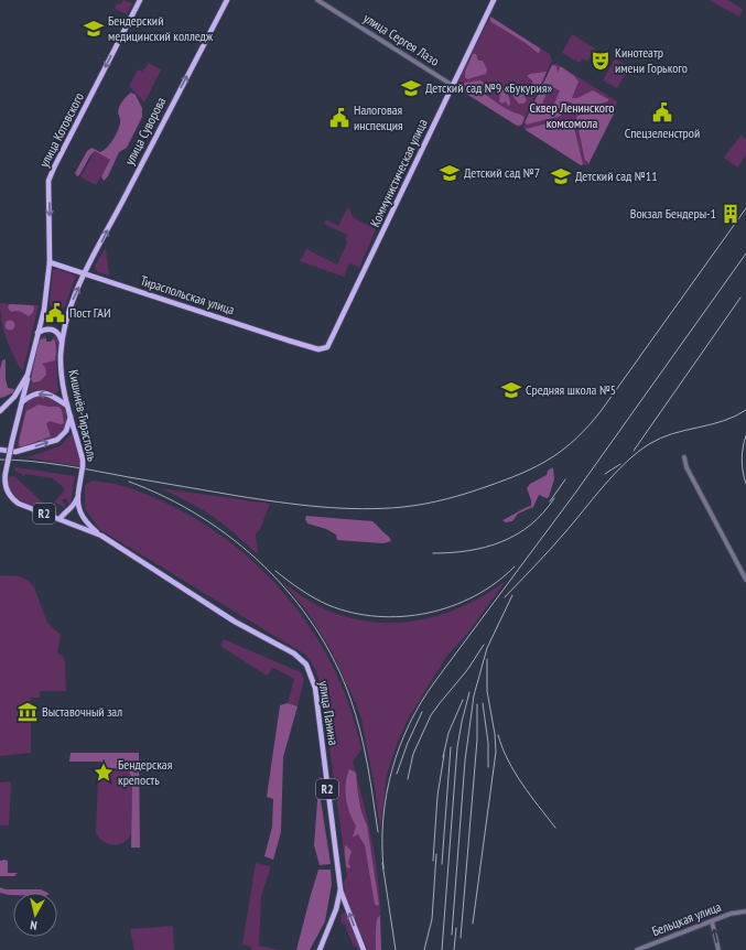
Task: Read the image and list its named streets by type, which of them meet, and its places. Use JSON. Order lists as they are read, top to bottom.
{
  "streets": {
    "main road": [
      "улица Котовского",
      "улица Суворова",
      "Коммунистическая улица",
      "Тираспольская улица",
      "Кишинёв-Тирасполь",
      "R2",
      "улица Панина"
    ],
    "street": ["улица Сергея Лазо", "Бельцкая улица"]
  },
  "crossings": [
    ["улица Сергея Лазо", "Коммунистическая улица"],
    ["улица Котовского", "Тираспольская улица"],
    ["улица Котовского", "R2"],
    ["улица Суворова", "Тираспольская улица"],
    ["улица Суворова", "Кишинёв-Тирасполь"],
    ["Коммунистическая улица", "Тираспольская улица"],
    ["Кишинёв-Тирасполь", "R2"],
    ["Кишинёв-Тирасполь", "улица Панина"],
    ["R2", "улица Панина"]
  ],
  "one_way": ["улица Котовского", "улица Суворова"],
  "parks": ["Сквер Ленинского комсомола"],
  "places": {
    "school or university": [
      "Бендерский медицинский колледж",
      "Детский сад №9 «Букурия»",
      "Детский сад №7",
      "Детский сад №11",
      "Средняя школа №5"
    ],
    "theatre": ["Кинотеатр имени Горького"],
    "public building": ["Спецзеленстрой", "Налоговая инспекция", "Пост ГАИ"],
    "building": ["Вокзал Бендеры-1"],
    "museum": ["Выставочный зал"],
    "place": ["Бендерская крепость"]
  },
  "north": "bottom"
}
